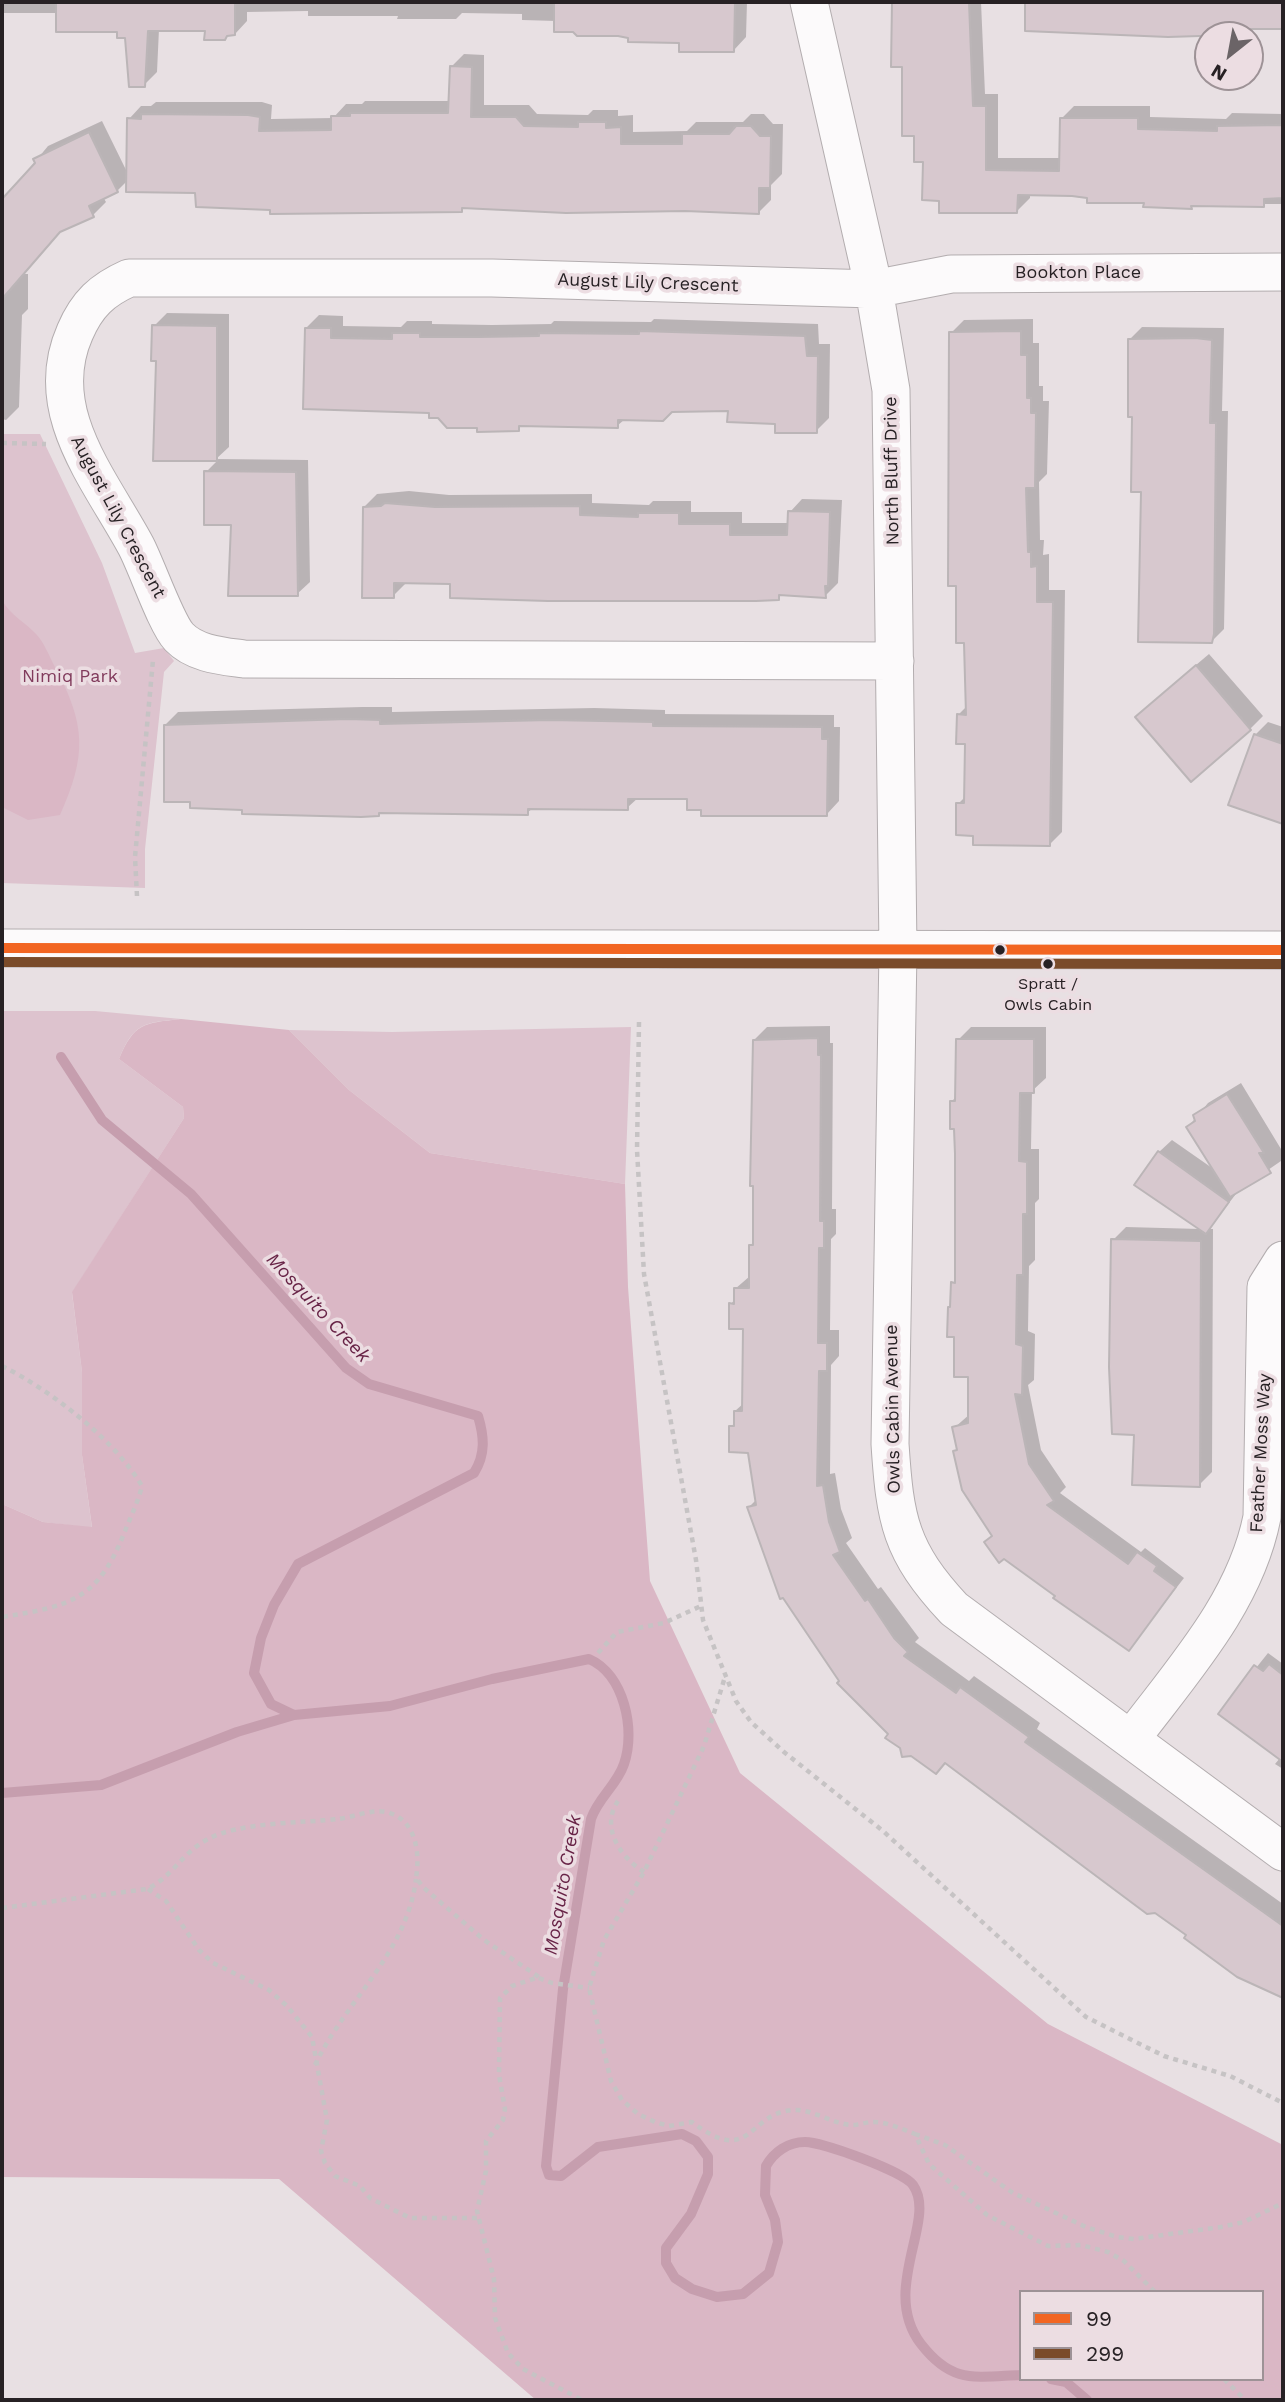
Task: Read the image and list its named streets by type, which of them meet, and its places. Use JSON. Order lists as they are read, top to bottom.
{
  "streets": {
    "street": [
      "Bookton Place",
      "August Lily Crescent",
      "North Bluff Drive",
      "Owls Cabin Avenue",
      "Feather Moss Way"
    ]
  },
  "crossings": [
    ["Bookton Place", "August Lily Crescent"],
    ["Bookton Place", "North Bluff Drive"],
    ["August Lily Crescent", "North Bluff Drive"],
    ["North Bluff Drive", "Owls Cabin Avenue"],
    ["Owls Cabin Avenue", "Feather Moss Way"]
  ],
  "water": ["Mosquito Creek"],
  "parks": ["Nimiq Park"],
  "places": ["Spratt / Owls Cabin"],
  "lines": ["transit line 99", "transit line 299"],
  "legend": ["99", "299"],
  "north": "bottom left"
}
